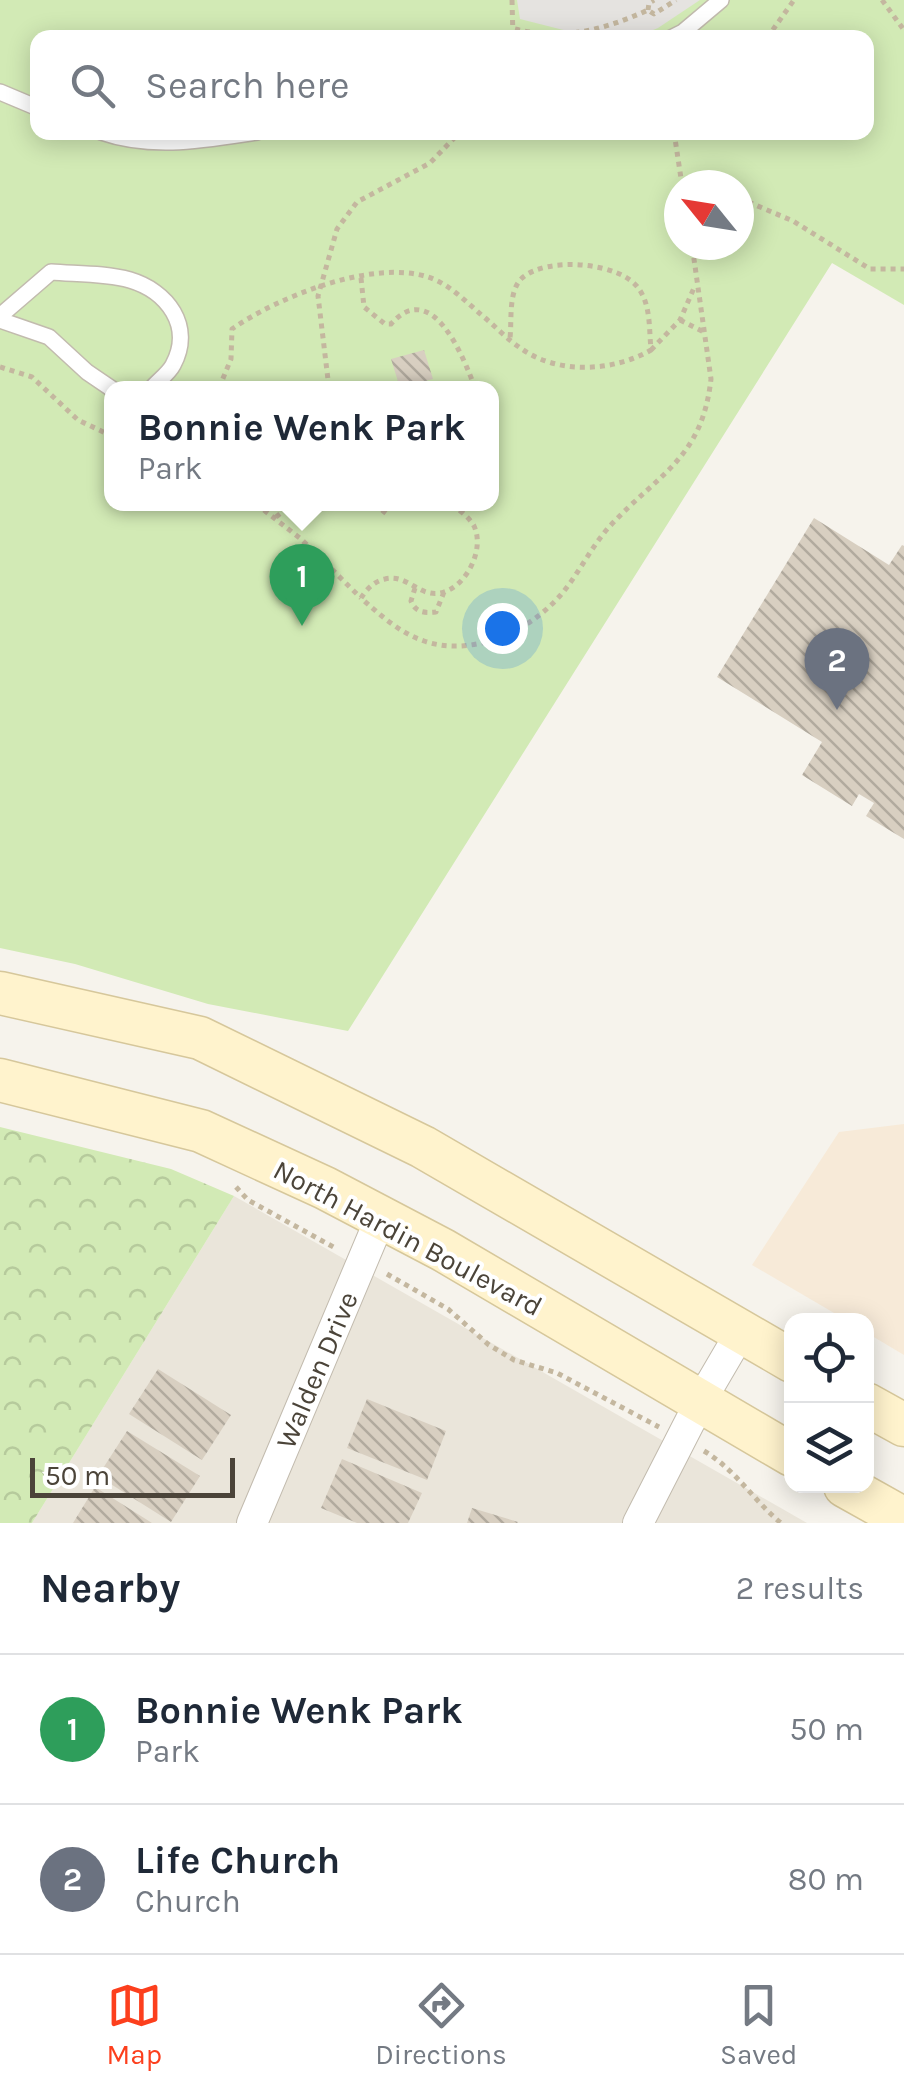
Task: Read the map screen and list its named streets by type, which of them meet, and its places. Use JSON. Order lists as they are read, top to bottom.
{
  "streets": {
    "main road": ["North Hardin Boulevard"],
    "street": ["Walden Drive"]
  },
  "crossings": [
    ["North Hardin Boulevard", "Walden Drive"]
  ],
  "scale_bar": "50 m",
  "north": "top left",
  "page": {
    "search": "Search here",
    "popup": ["Bonnie Wenk Park", "Park"],
    "pins": ["1", "2"],
    "scale": "50 m",
    "heading": ["Nearby", "2 results"],
    "list": [
      {
        "mark": "1",
        "name": "Bonnie Wenk Park",
        "note": "Park",
        "value": "50 m"
      },
      {
        "mark": "2",
        "name": "Life Church",
        "note": "Church",
        "value": "80 m"
      }
    ],
    "nav": ["Map", "Directions", "Saved"]
  }
}
